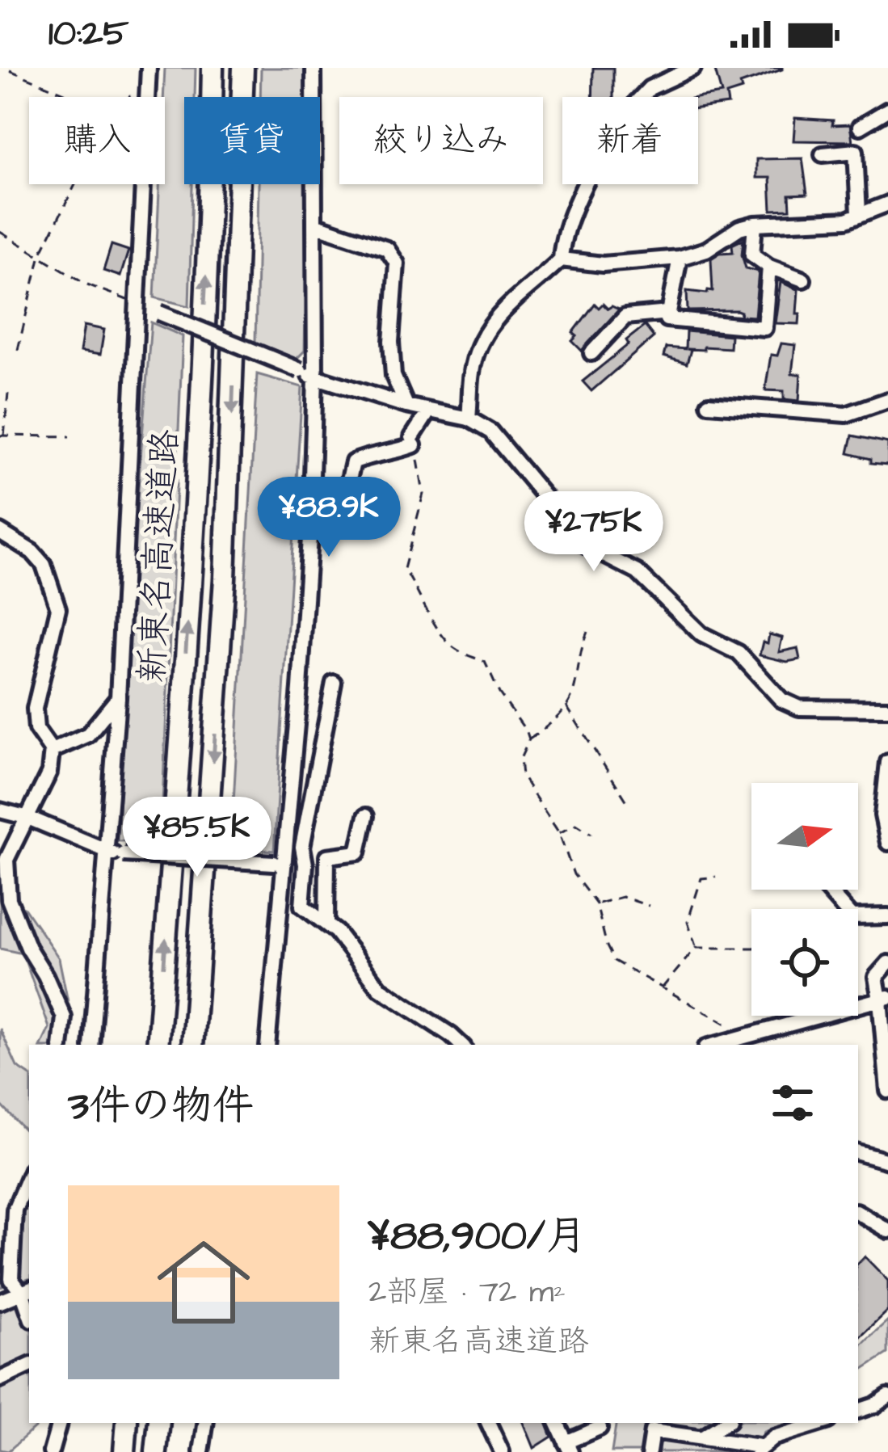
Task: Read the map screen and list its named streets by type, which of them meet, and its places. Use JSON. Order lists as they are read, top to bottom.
{
  "streets": {
    "highway": ["新東名高速道路"]
  },
  "north": "right",
  "page": {
    "status": "10:25",
    "chip": [
      "購入",
      "賃貸",
      "絞り込み",
      "新着"
    ],
    "price": ["¥88.9K", "¥275K", "¥85.5K"],
    "heading": "3件の物件",
    "list": [
      {
        "name": "¥88,900/月",
        "note": "2部屋 · 72 m² · 新東名高速道路"
      }
    ]
  }
}
